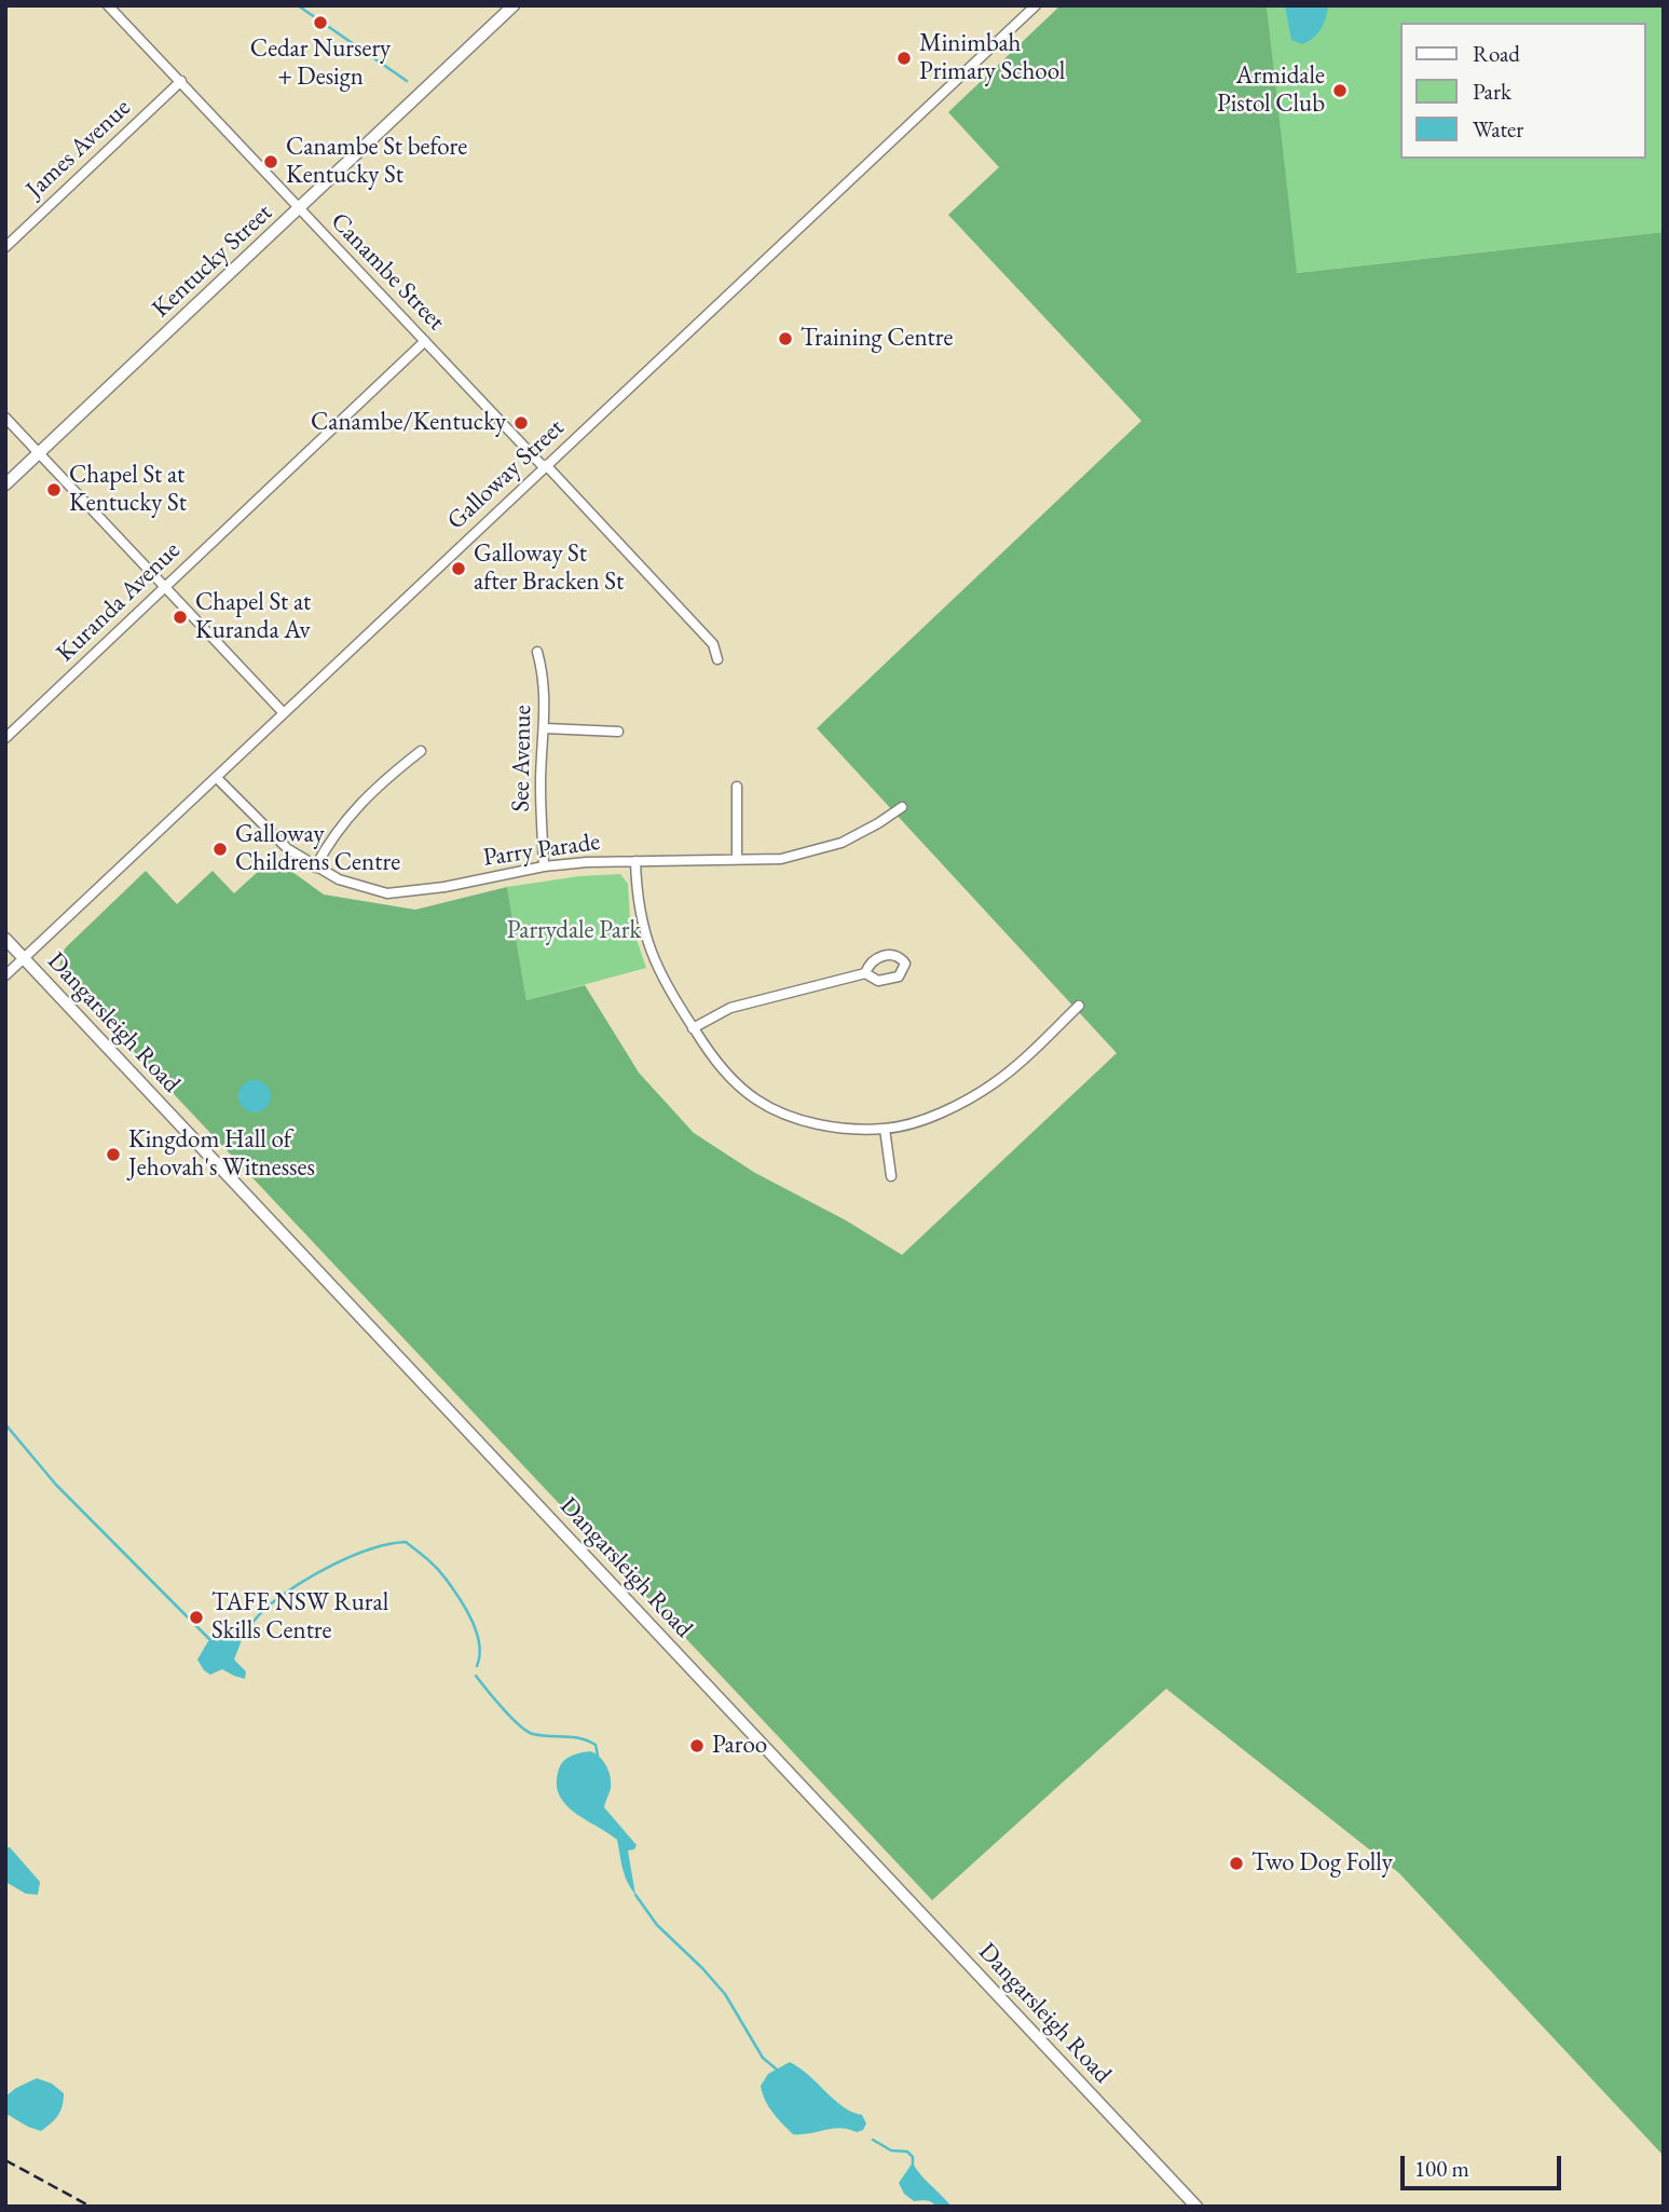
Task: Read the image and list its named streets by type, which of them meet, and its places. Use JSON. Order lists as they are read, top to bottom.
{
  "streets": {
    "street": [
      "James Avenue",
      "Kentucky Street",
      "Canambe Street",
      "Galloway Street",
      "Kuranda Avenue",
      "See Avenue",
      "Parry Parade",
      "Dangarsleigh Road"
    ]
  },
  "crossings": [
    ["James Avenue", "Canambe Street"],
    ["Kentucky Street", "Canambe Street"],
    ["Canambe Street", "Galloway Street"],
    ["Canambe Street", "Kuranda Avenue"],
    ["Galloway Street", "Parry Parade"],
    ["Galloway Street", "Dangarsleigh Road"],
    ["See Avenue", "Parry Parade"]
  ],
  "parks": ["Parrydale Park"],
  "places": [
    "Cedar Nursery + Design",
    "Minimbah Primary School",
    "Armidale Pistol Club",
    "Canambe St before Kentucky St",
    "Training Centre",
    "Canambe/Kentucky",
    "Chapel St at Kentucky St",
    "Galloway St after Bracken St",
    "Chapel St at Kuranda Av",
    "Galloway Childrens Centre",
    "Kingdom Hall of Jehovah's Witnesses",
    "TAFE NSW Rural Skills Centre",
    "Paroo",
    "Two Dog Folly"
  ],
  "legend": ["Road", "Park", "Water"],
  "scale_bar": "100 m"
}
